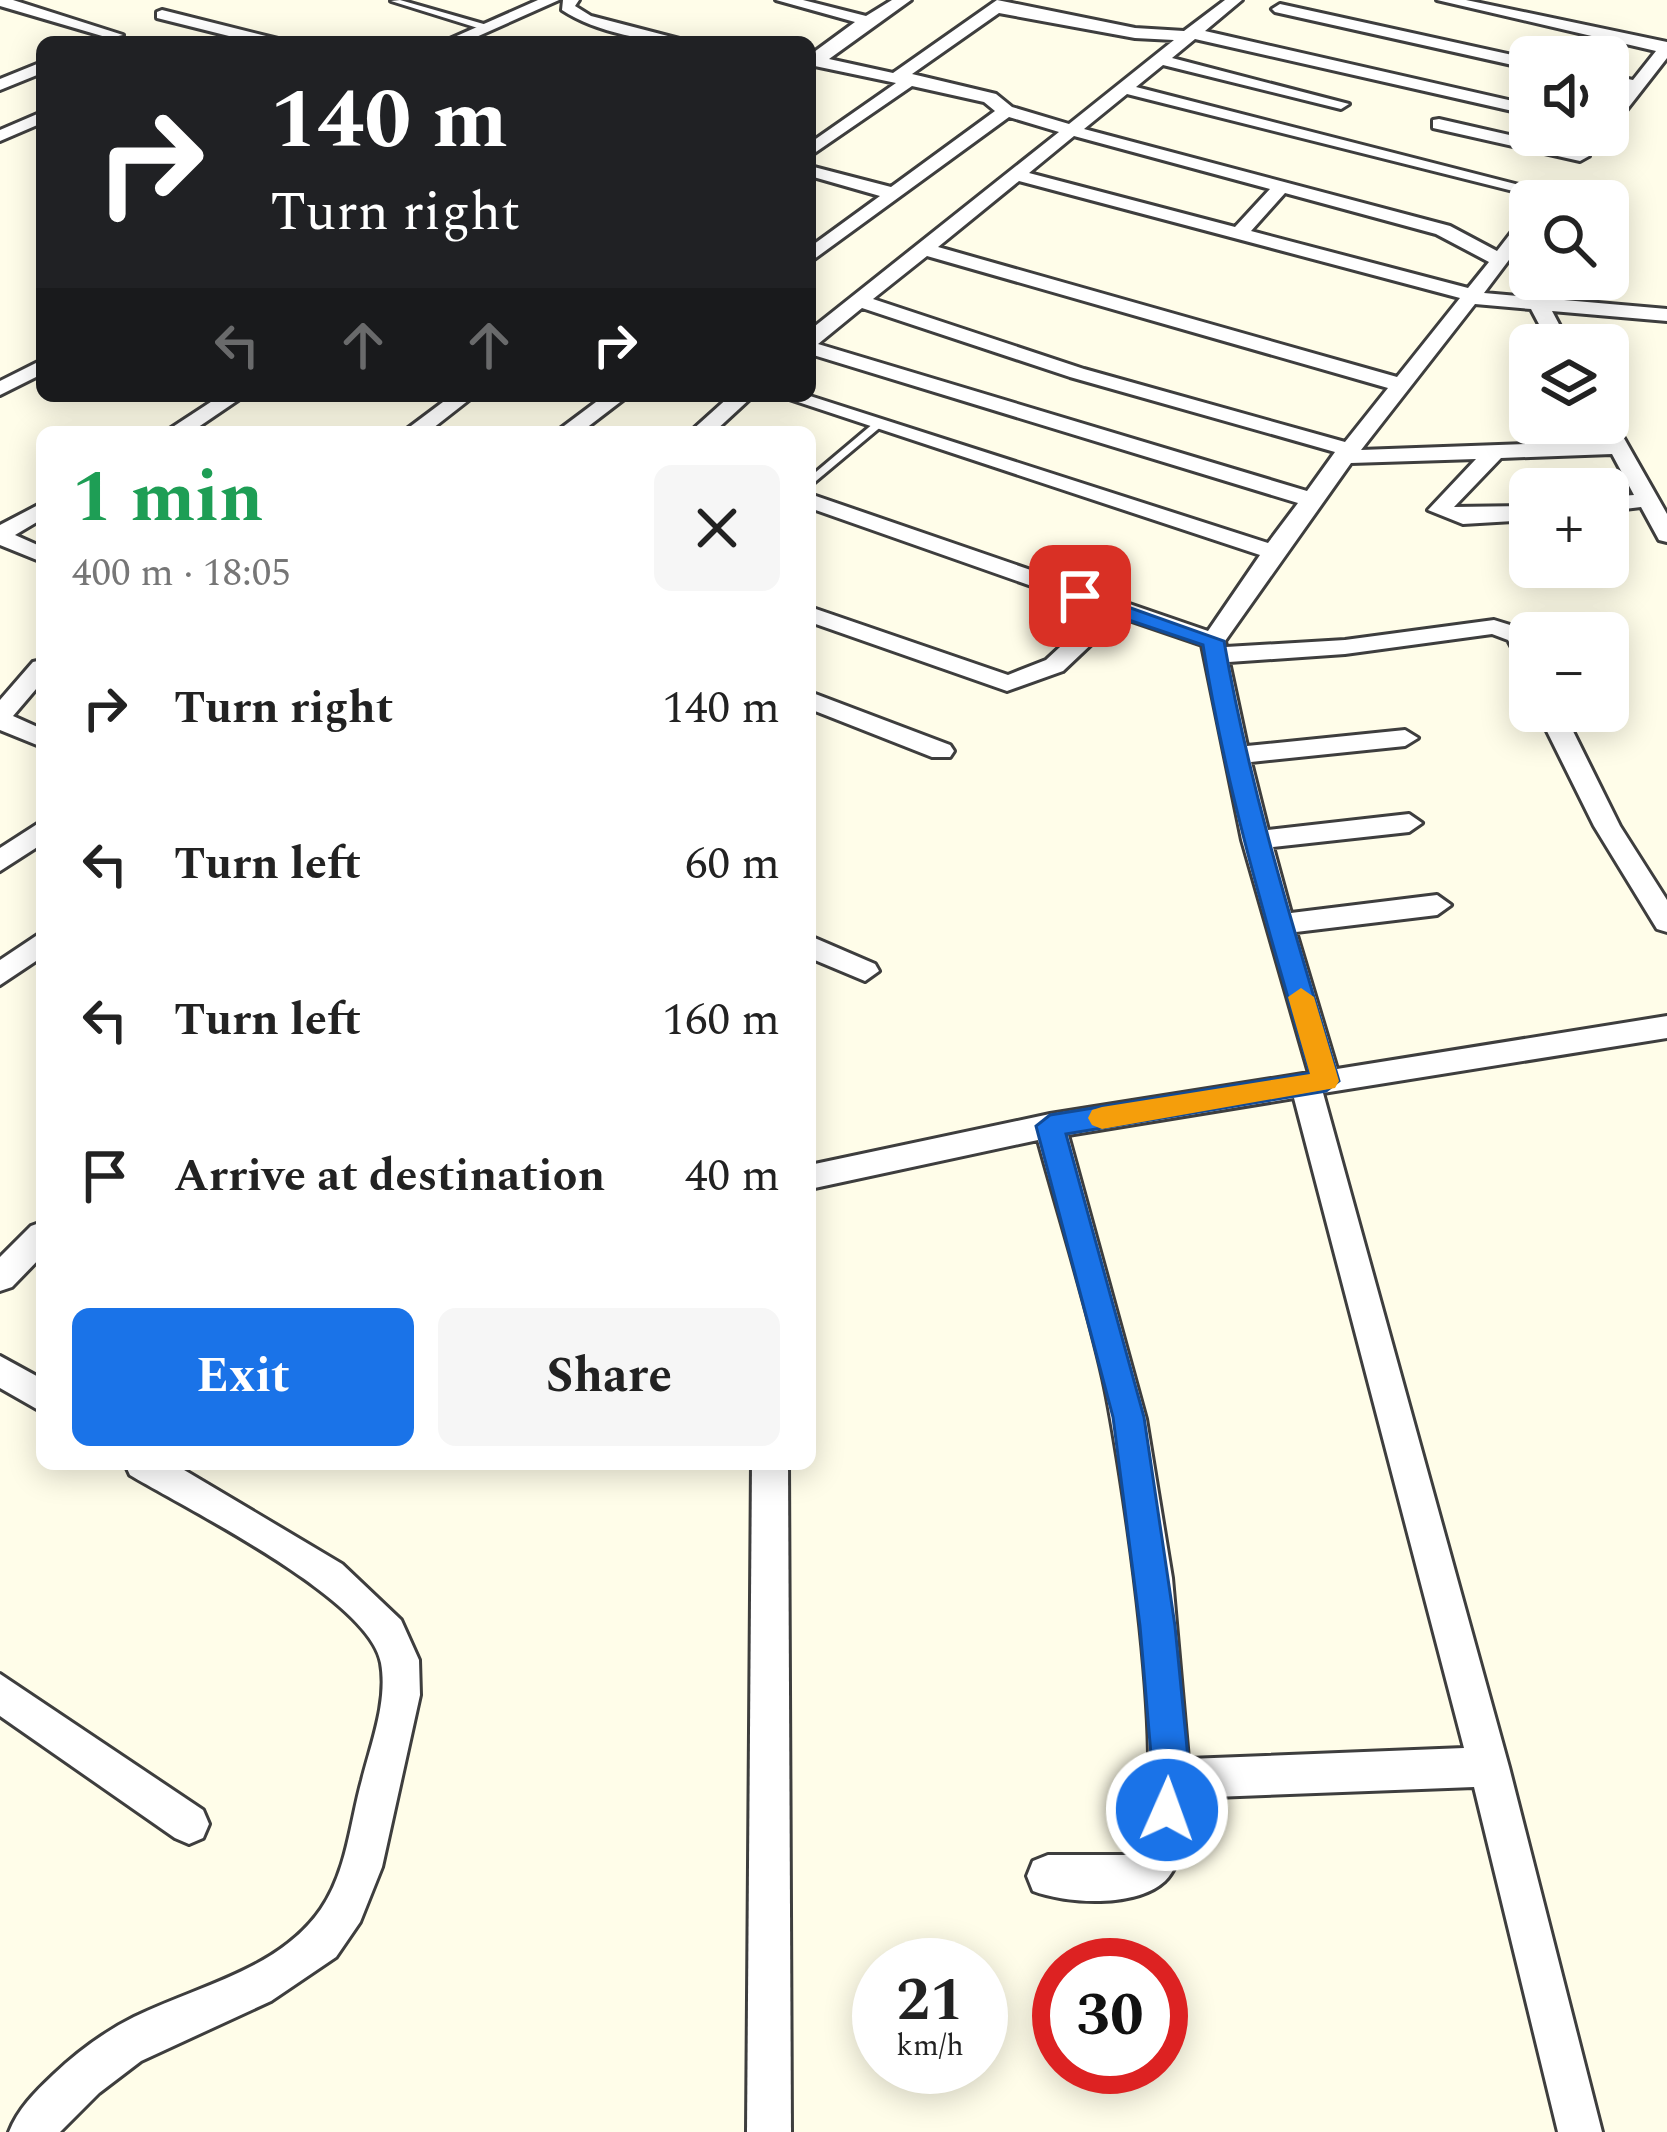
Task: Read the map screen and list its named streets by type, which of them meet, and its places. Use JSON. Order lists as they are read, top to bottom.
{
  "page": {
    "map_buttons": ["+", "−"],
    "turn": ["140 m", "Turn right"],
    "heading": ["1 min", "400 m · 18:05"],
    "list": [
      {
        "name": "Turn right",
        "value": "140 m"
      },
      {
        "name": "Turn left",
        "value": "60 m"
      },
      {
        "name": "Turn left",
        "value": "160 m"
      },
      {
        "name": "Arrive at destination",
        "value": "40 m"
      }
    ],
    "buttons": ["Exit", "Share"],
    "speed": "21 km/h",
    "limit": "30"
  }
}
